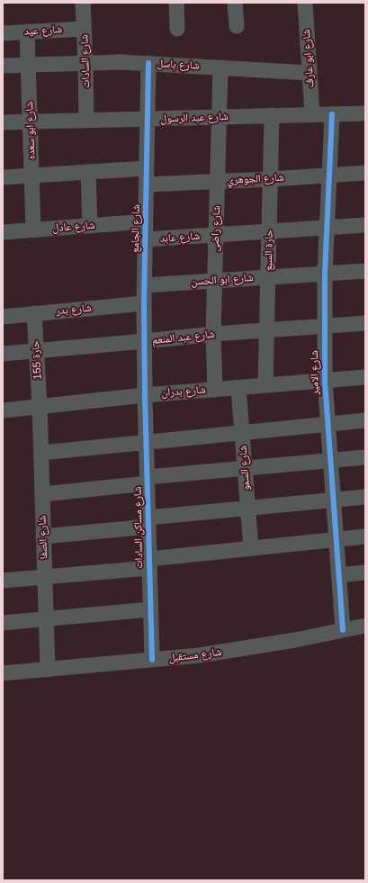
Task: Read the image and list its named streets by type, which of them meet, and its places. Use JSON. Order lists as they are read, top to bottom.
{
  "streets": {
    "street": [
      "شارع عيد",
      "شارع ابو عارف",
      "شارع السادات",
      "شارع باسل",
      "شارع عبد الرسول",
      "شارع ابو سعده",
      "شارع الجوهري",
      "شارع عادل",
      "شارع الجامع",
      "شارع راضى",
      "شارع عابد",
      "حارة السبع",
      "شارع ابو الحسن",
      "شارع بدر",
      "شارع عبد المنعم",
      "حارة 155",
      "شارع الامير",
      "شارع بدران",
      "شارع السمو",
      "شارع مساكن السادات",
      "شارع الصفا",
      "شارع مستقبل"
    ]
  },
  "crossings": [
    ["شارع عيد", "شارع السادات"],
    ["شارع عيد", "شارع ابو سعده"],
    ["شارع ابو عارف", "شارع باسل"],
    ["شارع ابو عارف", "شارع عبد الرسول"],
    ["شارع السادات", "شارع باسل"],
    ["شارع السادات", "شارع عبد الرسول"],
    ["شارع باسل", "شارع ابو سعده"],
    ["شارع باسل", "شارع الجامع"],
    ["شارع باسل", "شارع راضى"],
    ["شارع عبد الرسول", "شارع ابو سعده"],
    ["شارع عبد الرسول", "شارع الجامع"],
    ["شارع عبد الرسول", "شارع راضى"],
    ["شارع عبد الرسول", "حارة السبع"],
    ["شارع عبد الرسول", "شارع الامير"],
    ["شارع ابو سعده", "شارع عادل"],
    ["شارع الجوهري", "شارع الجامع"],
    ["شارع الجوهري", "شارع راضى"],
    ["شارع الجوهري", "حارة السبع"],
    ["شارع الجوهري", "شارع الامير"],
    ["شارع عادل", "شارع الجامع"],
    ["شارع الجامع", "شارع عابد"],
    ["شارع الجامع", "شارع ابو الحسن"],
    ["شارع الجامع", "شارع بدر"],
    ["شارع الجامع", "شارع عبد المنعم"],
    ["شارع الجامع", "شارع بدران"],
    ["شارع الجامع", "شارع مساكن السادات"],
    ["شارع راضى", "شارع عابد"],
    ["شارع راضى", "شارع ابو الحسن"],
    ["شارع راضى", "شارع عبد المنعم"],
    ["شارع راضى", "شارع بدران"],
    ["شارع عابد", "حارة السبع"],
    ["شارع عابد", "شارع الامير"],
    ["حارة السبع", "شارع ابو الحسن"],
    ["حارة السبع", "شارع عبد المنعم"],
    ["حارة السبع", "شارع بدران"],
    ["شارع ابو الحسن", "شارع الامير"],
    ["شارع بدر", "حارة 155"],
    ["شارع عبد المنعم", "حارة 155"],
    ["شارع عبد المنعم", "شارع الامير"],
    ["حارة 155", "شارع بدران"],
    ["حارة 155", "شارع الصفا"],
    ["شارع الامير", "شارع بدران"],
    ["شارع الامير", "شارع مستقبل"],
    ["شارع بدران", "شارع السمو"],
    ["شارع بدران", "شارع مساكن السادات"],
    ["شارع بدران", "شارع الصفا"],
    ["شارع مساكن السادات", "شارع مستقبل"],
    ["شارع الصفا", "شارع مستقبل"]
  ]
}
